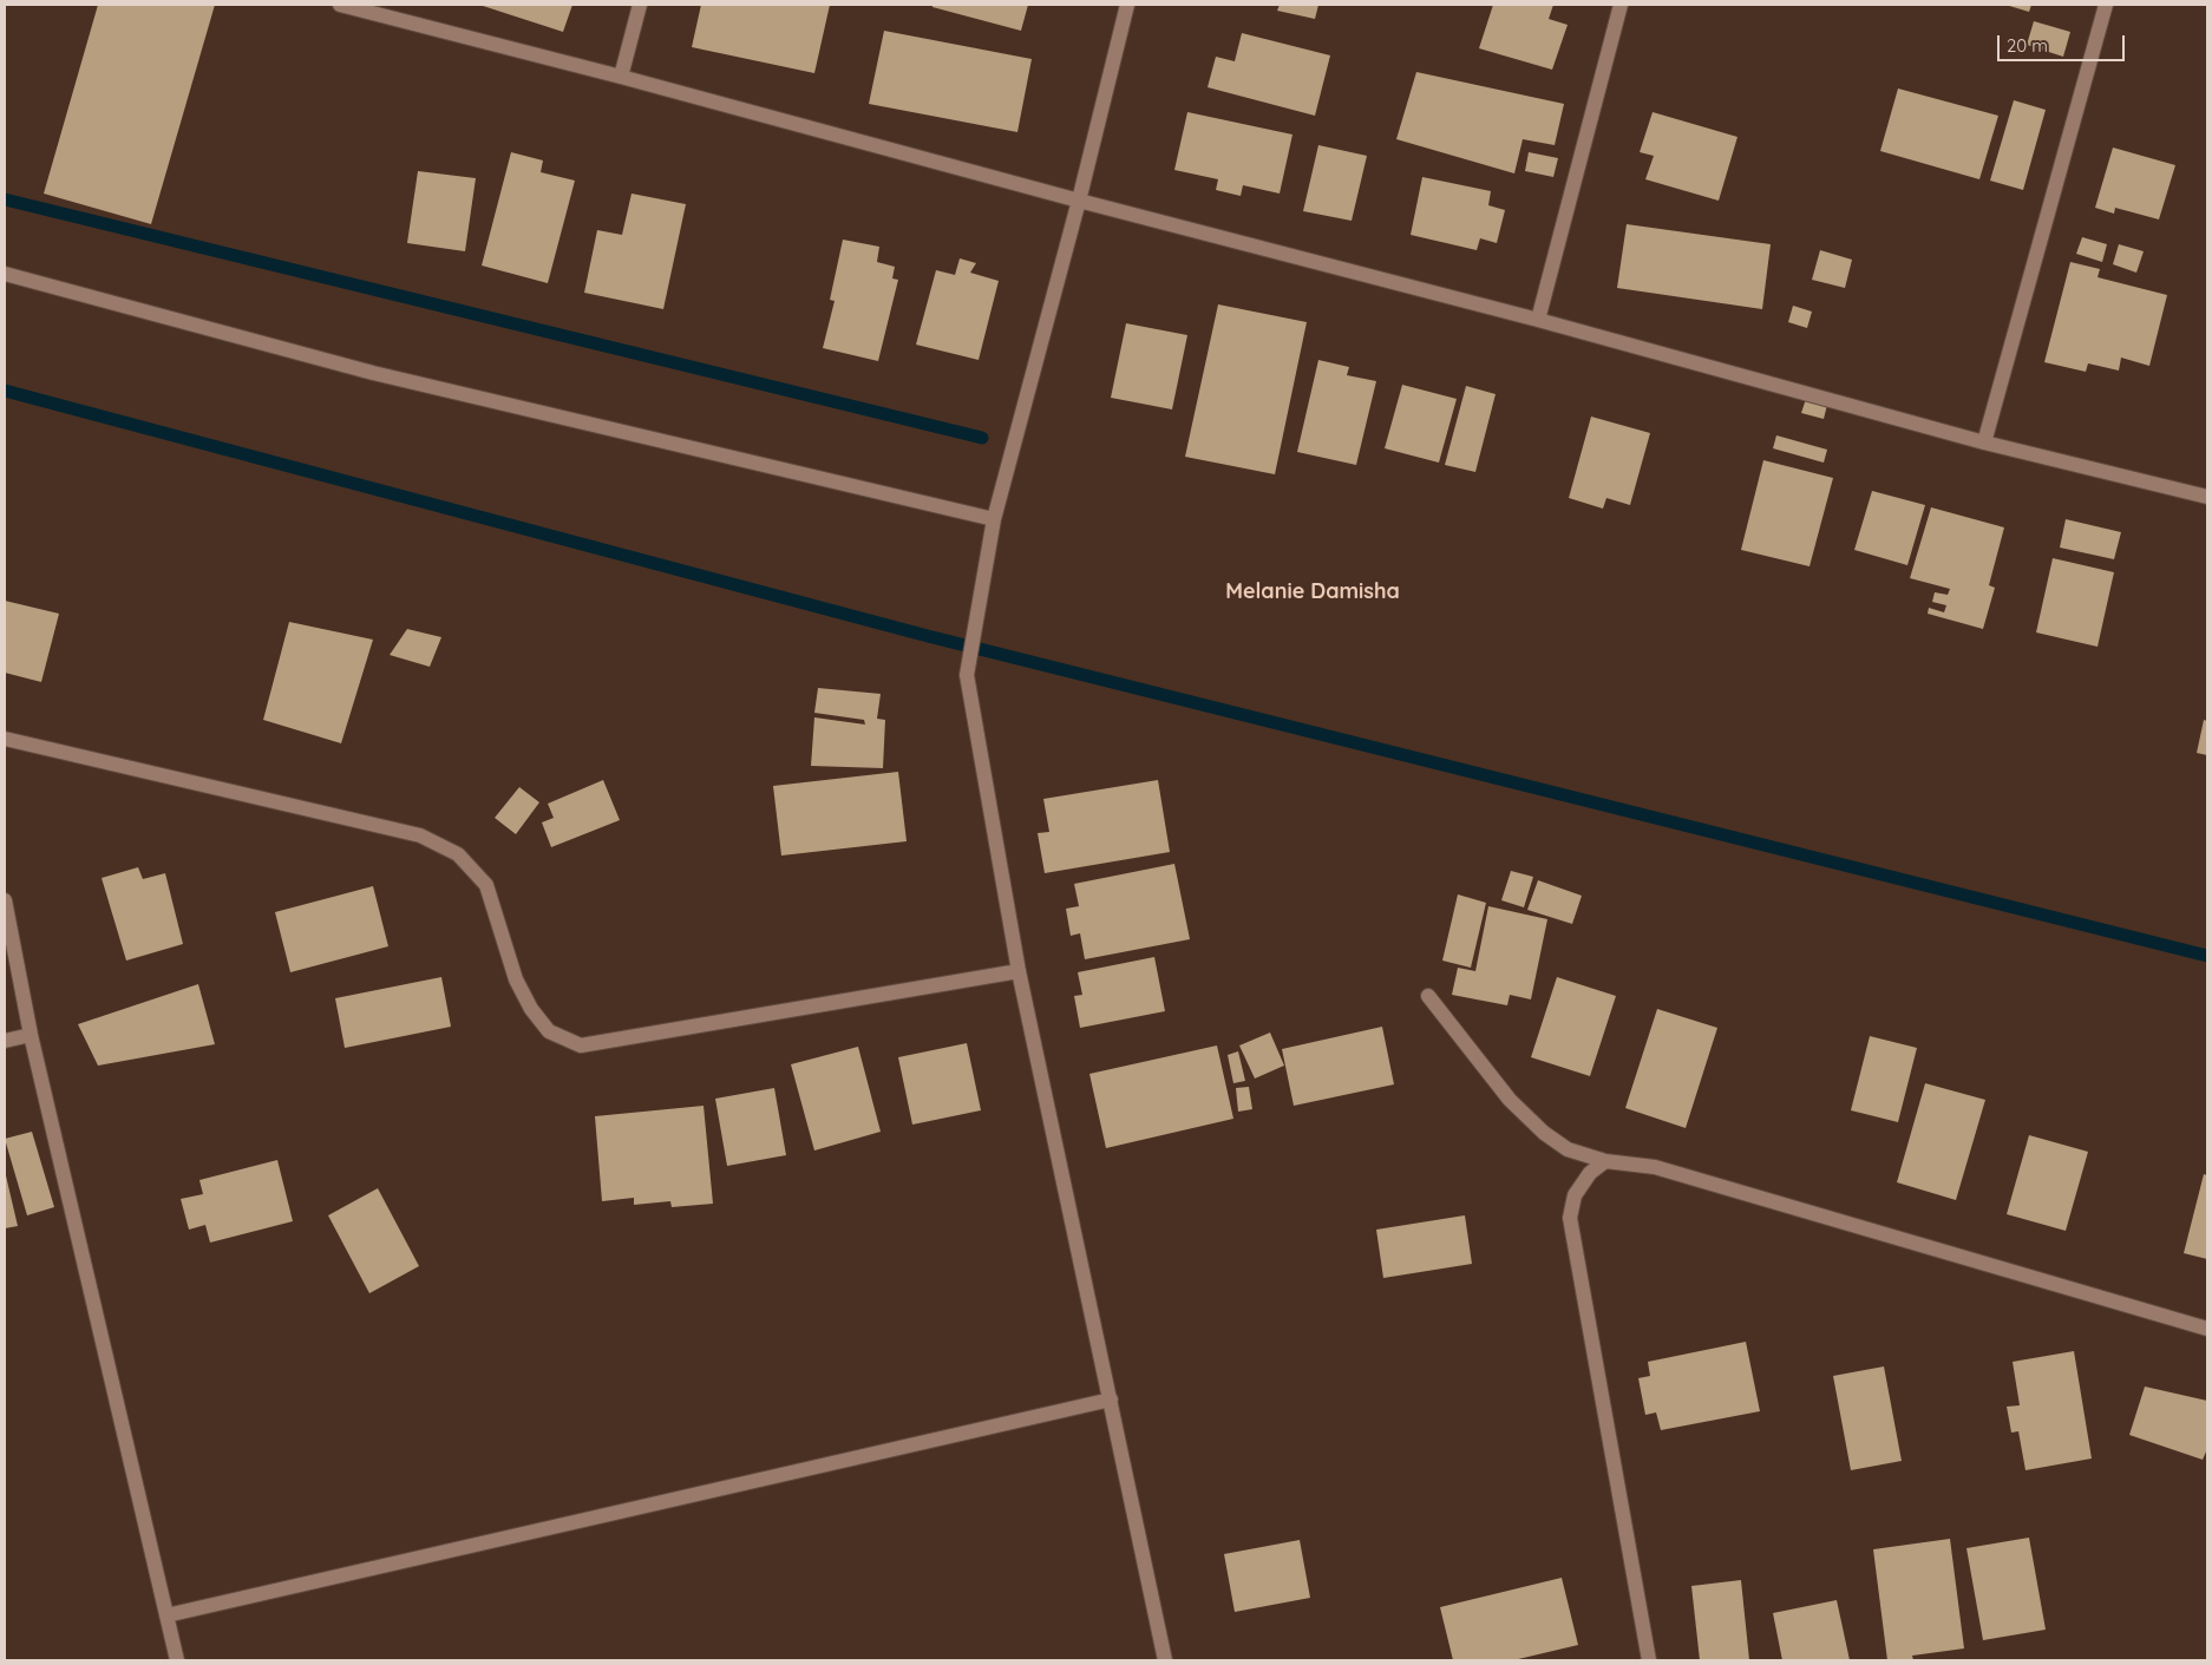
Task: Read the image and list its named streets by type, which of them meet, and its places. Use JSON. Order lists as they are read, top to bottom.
{
  "districts": ["Melanie Damisha"],
  "scale_bar": "20 m"
}
